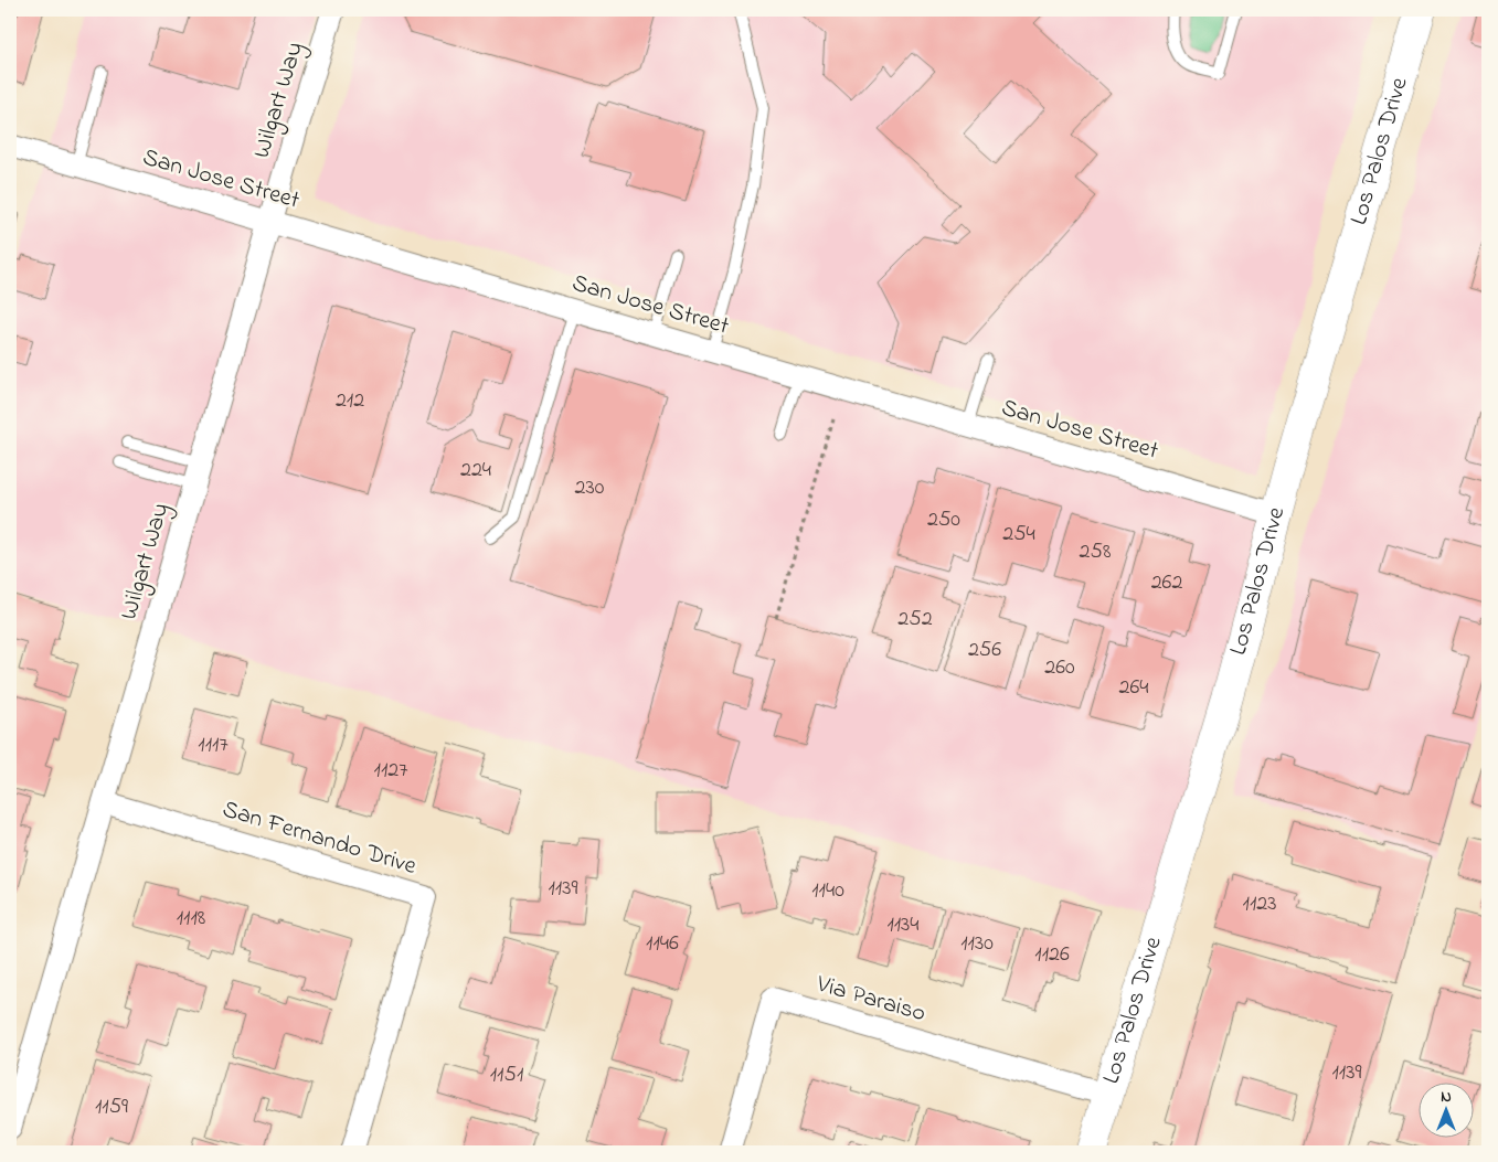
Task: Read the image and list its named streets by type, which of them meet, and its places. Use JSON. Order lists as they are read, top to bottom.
{
  "streets": {
    "street": [
      "Wilgart Way",
      "Los Palos Drive",
      "San Jose Street",
      "San Fernando Drive",
      "Via Paraiso"
    ]
  },
  "crossings": [
    ["Wilgart Way", "San Jose Street"],
    ["Wilgart Way", "San Fernando Drive"],
    ["Los Palos Drive", "San Jose Street"],
    ["Los Palos Drive", "Via Paraiso"]
  ],
  "house_numbers": [
    "212",
    "224",
    "230",
    "250",
    "254",
    "258",
    "262",
    "252",
    "256",
    "260",
    "264",
    "1117",
    "1127",
    "1139",
    "1140",
    "1123",
    "1118",
    "1134",
    "1146",
    "1130",
    "1126",
    "1139",
    "1151",
    "1159"
  ],
  "north": "top"
}
